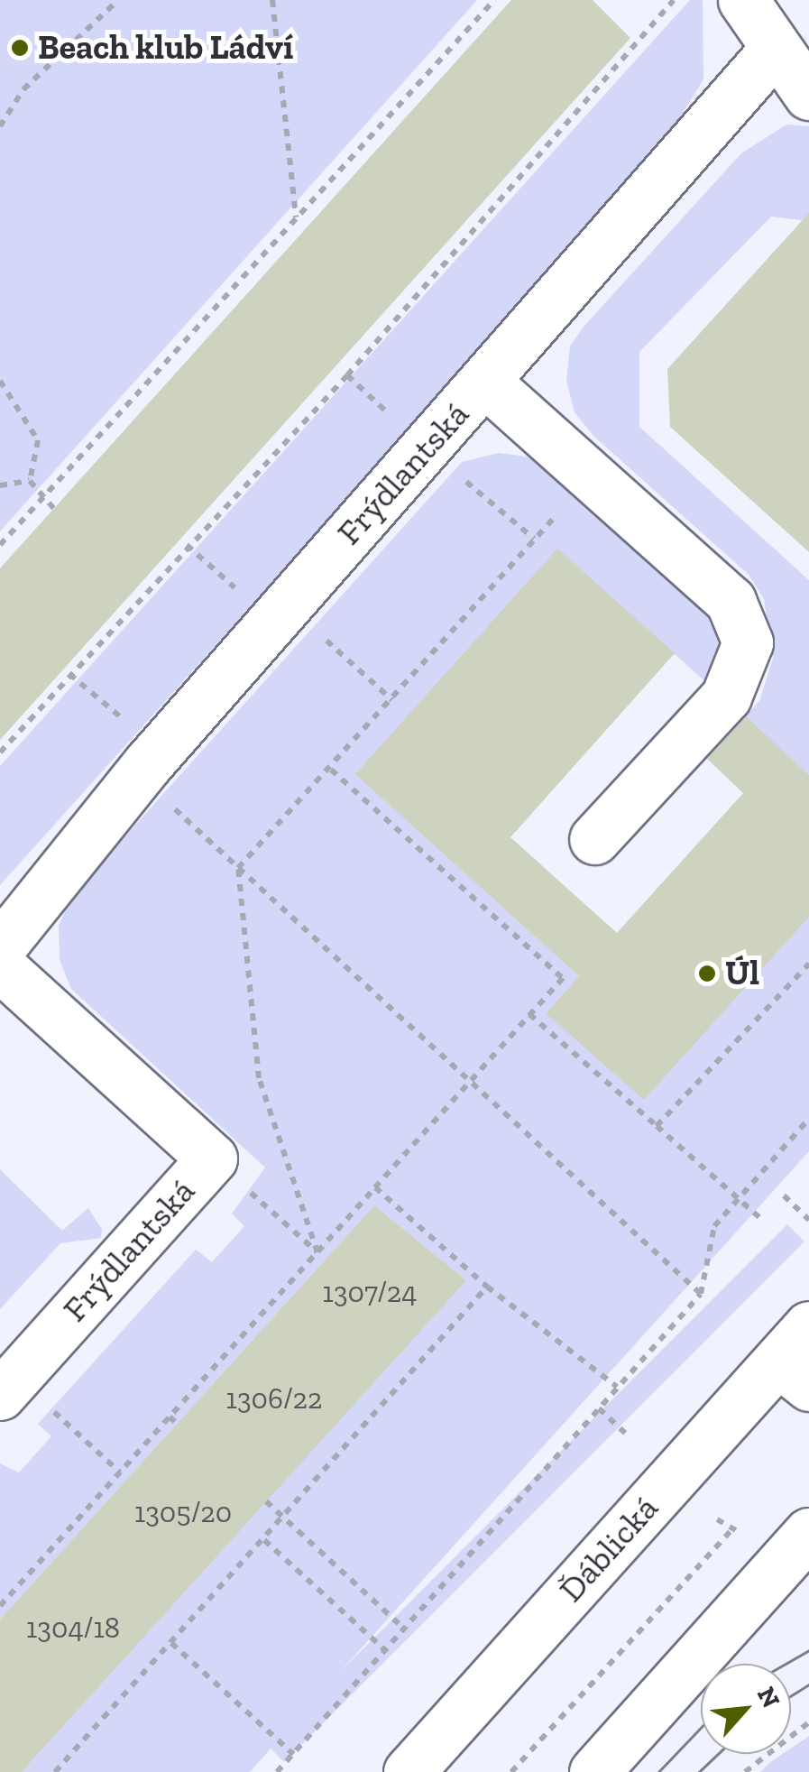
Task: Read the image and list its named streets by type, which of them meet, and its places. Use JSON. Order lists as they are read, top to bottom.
{
  "streets": {
    "street": ["Frýdlantská", "Ďáblická"]
  },
  "places": ["Beach klub Ládví", "Úl"],
  "house_numbers": [
    "1307/24",
    "1306/22",
    "1305/20",
    "1304/18"
  ],
  "north": "top right"
}
